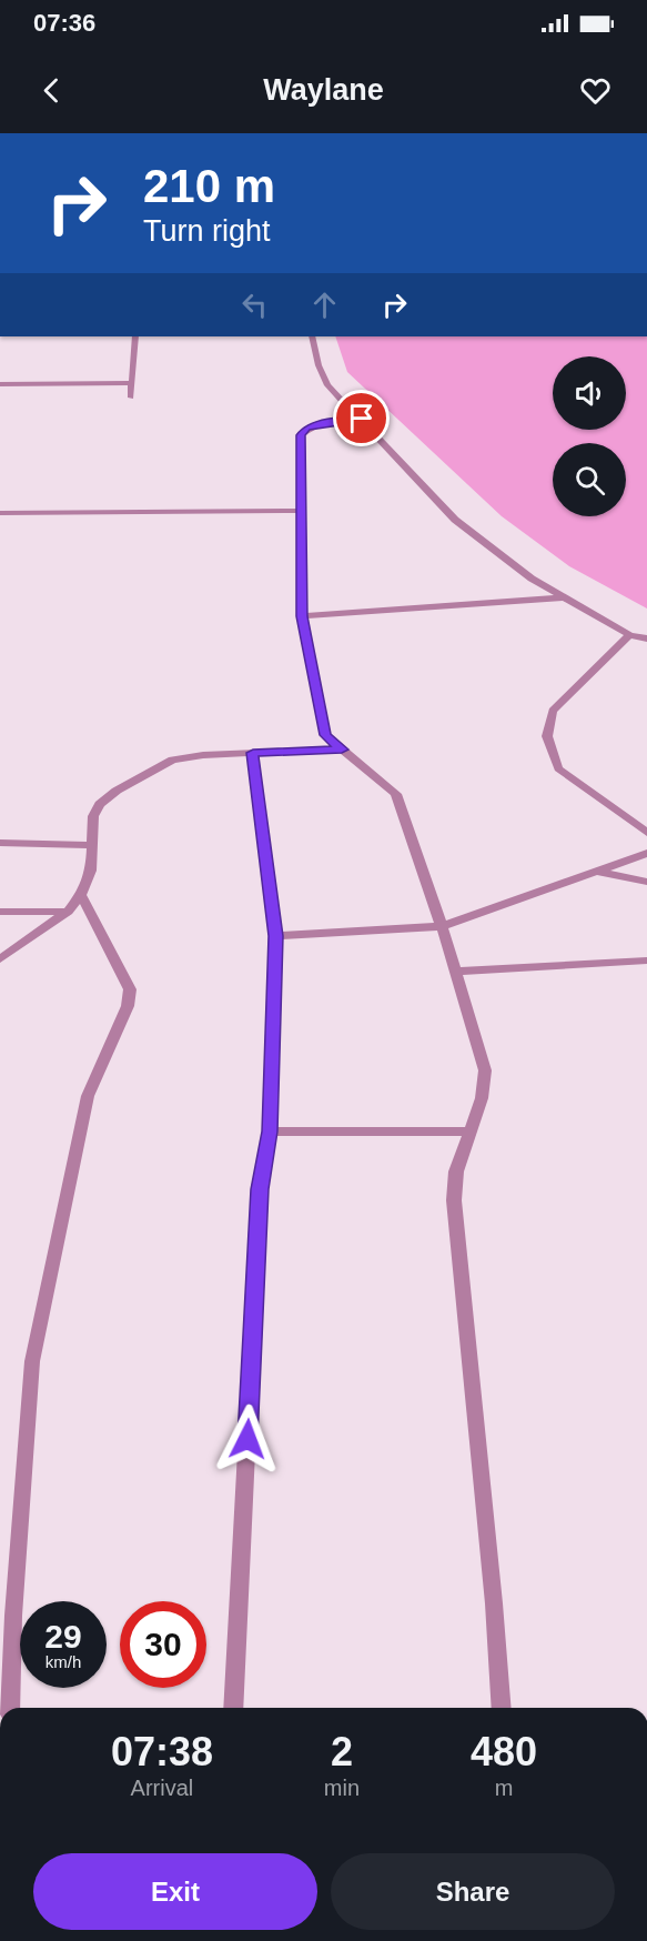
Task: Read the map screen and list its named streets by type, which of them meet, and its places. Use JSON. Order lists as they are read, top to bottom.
{
  "page": {
    "status": "07:36",
    "header": "Waylane",
    "turn": ["210 m", "Turn right"],
    "speed": "29 km/h",
    "limit": "30",
    "eta": [
      "07:38",
      "Arrival",
      "2",
      "min",
      "480",
      "m"
    ],
    "buttons": ["Exit", "Share"]
  }
}
